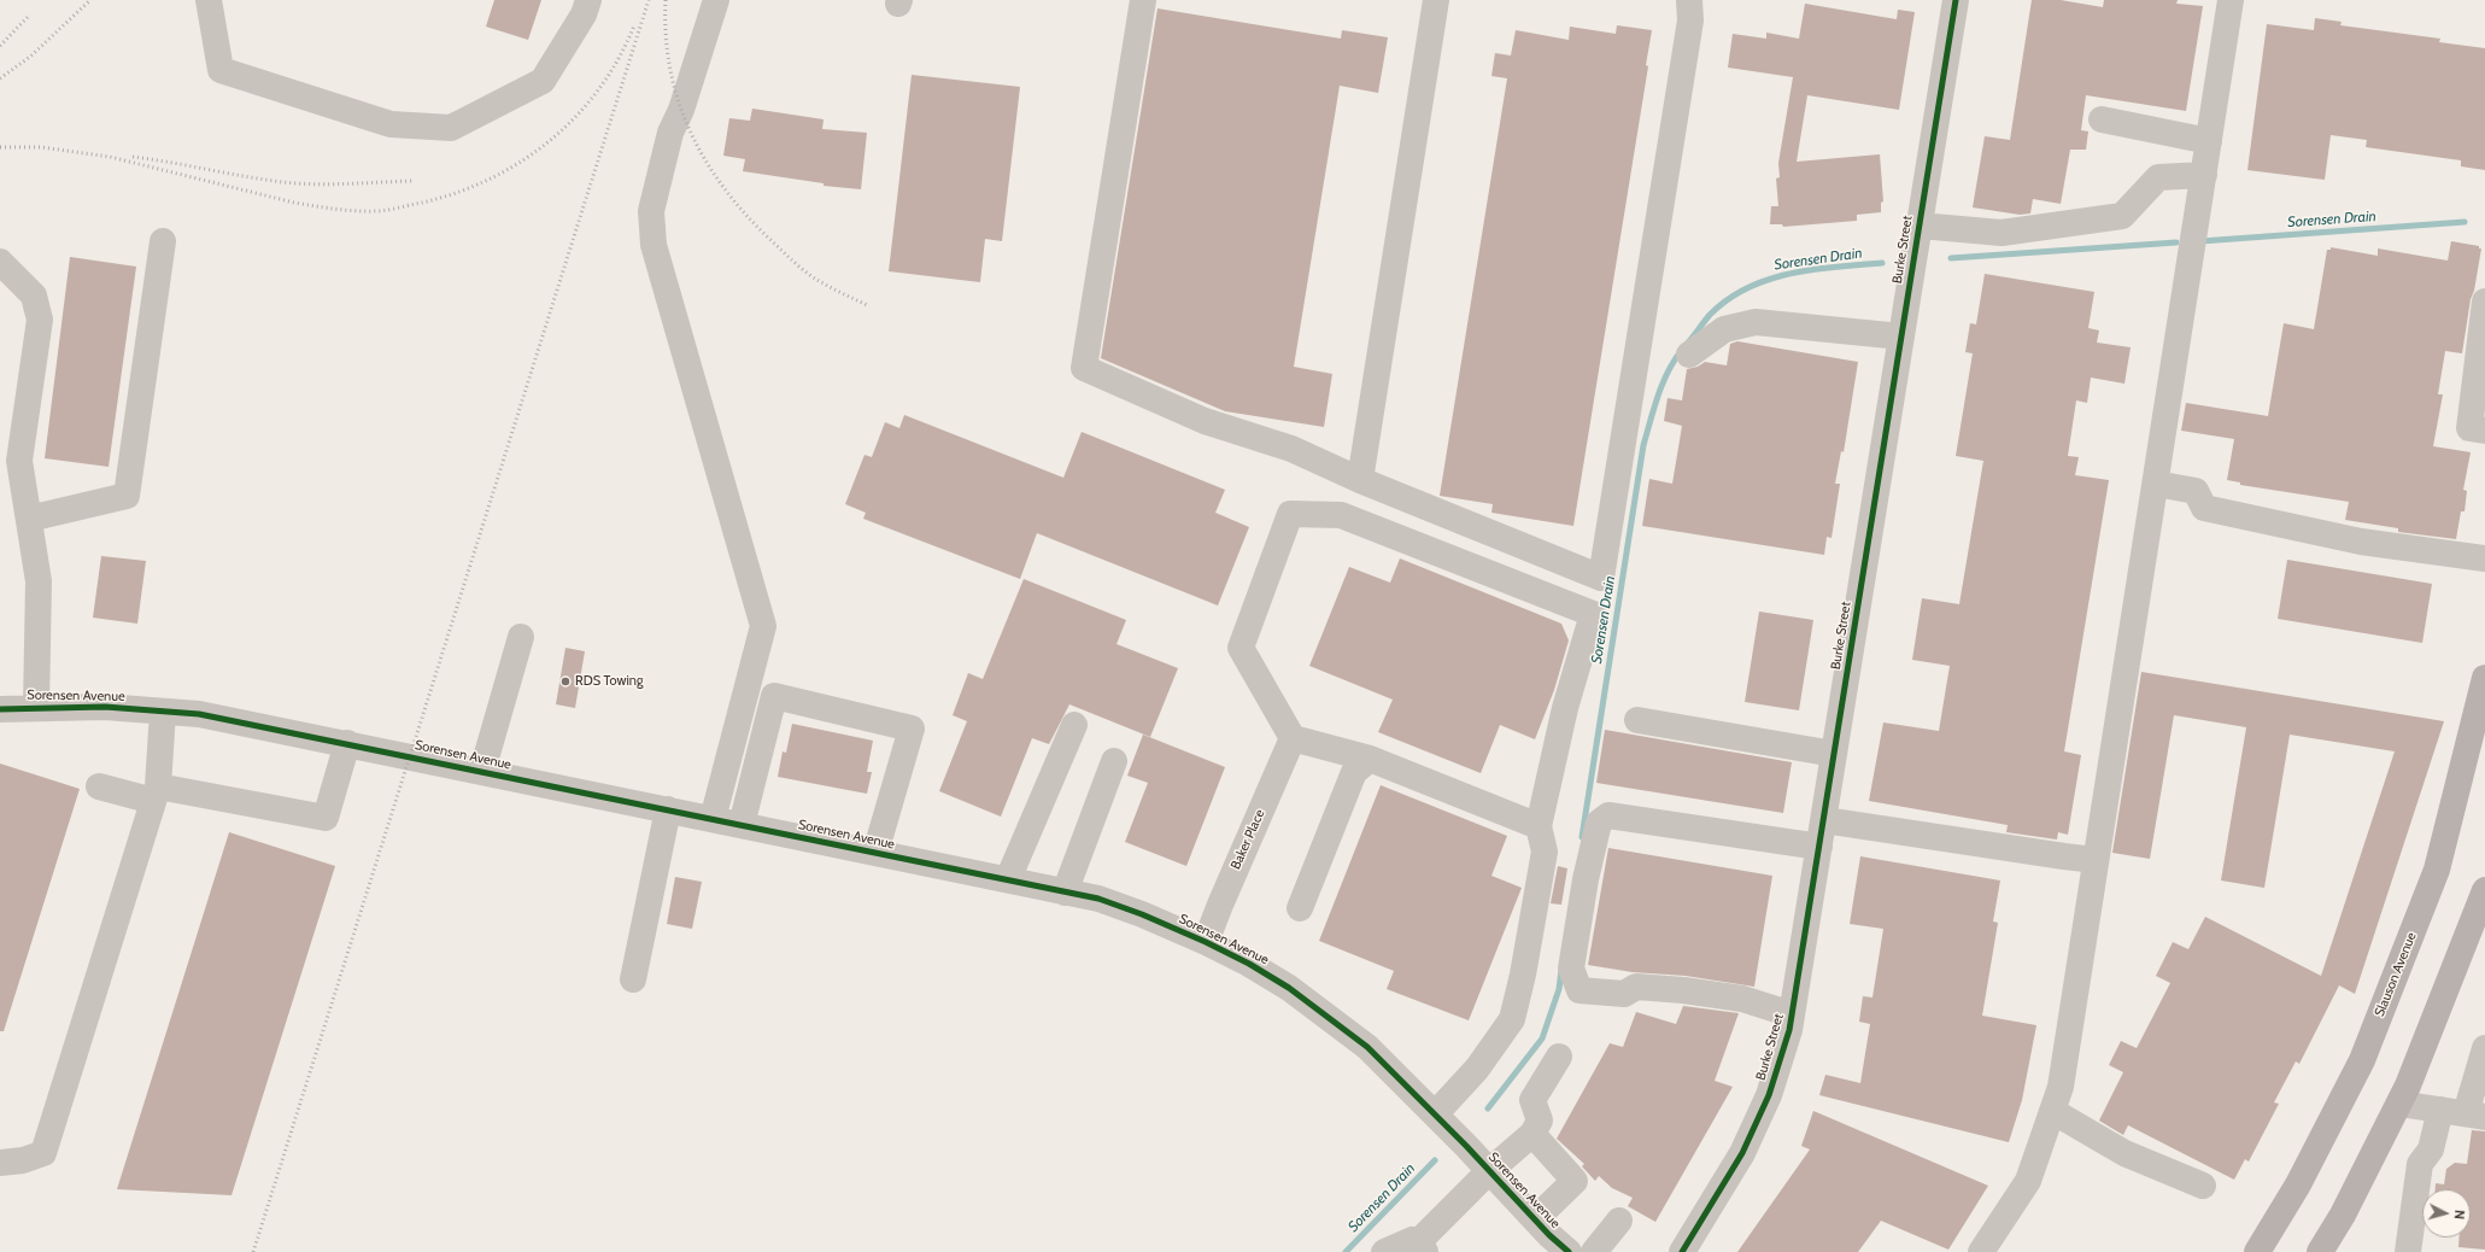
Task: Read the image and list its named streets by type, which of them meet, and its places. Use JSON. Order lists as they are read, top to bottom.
{
  "streets": {
    "main road": ["Slauson Avenue"],
    "street": ["Burke Street", "Sorensen Avenue", "Baker Place"]
  },
  "crossings": [
    ["Sorensen Avenue", "Baker Place"]
  ],
  "water": ["Sorensen Drain"],
  "places": ["RDS Towing"],
  "north": "right"
}
